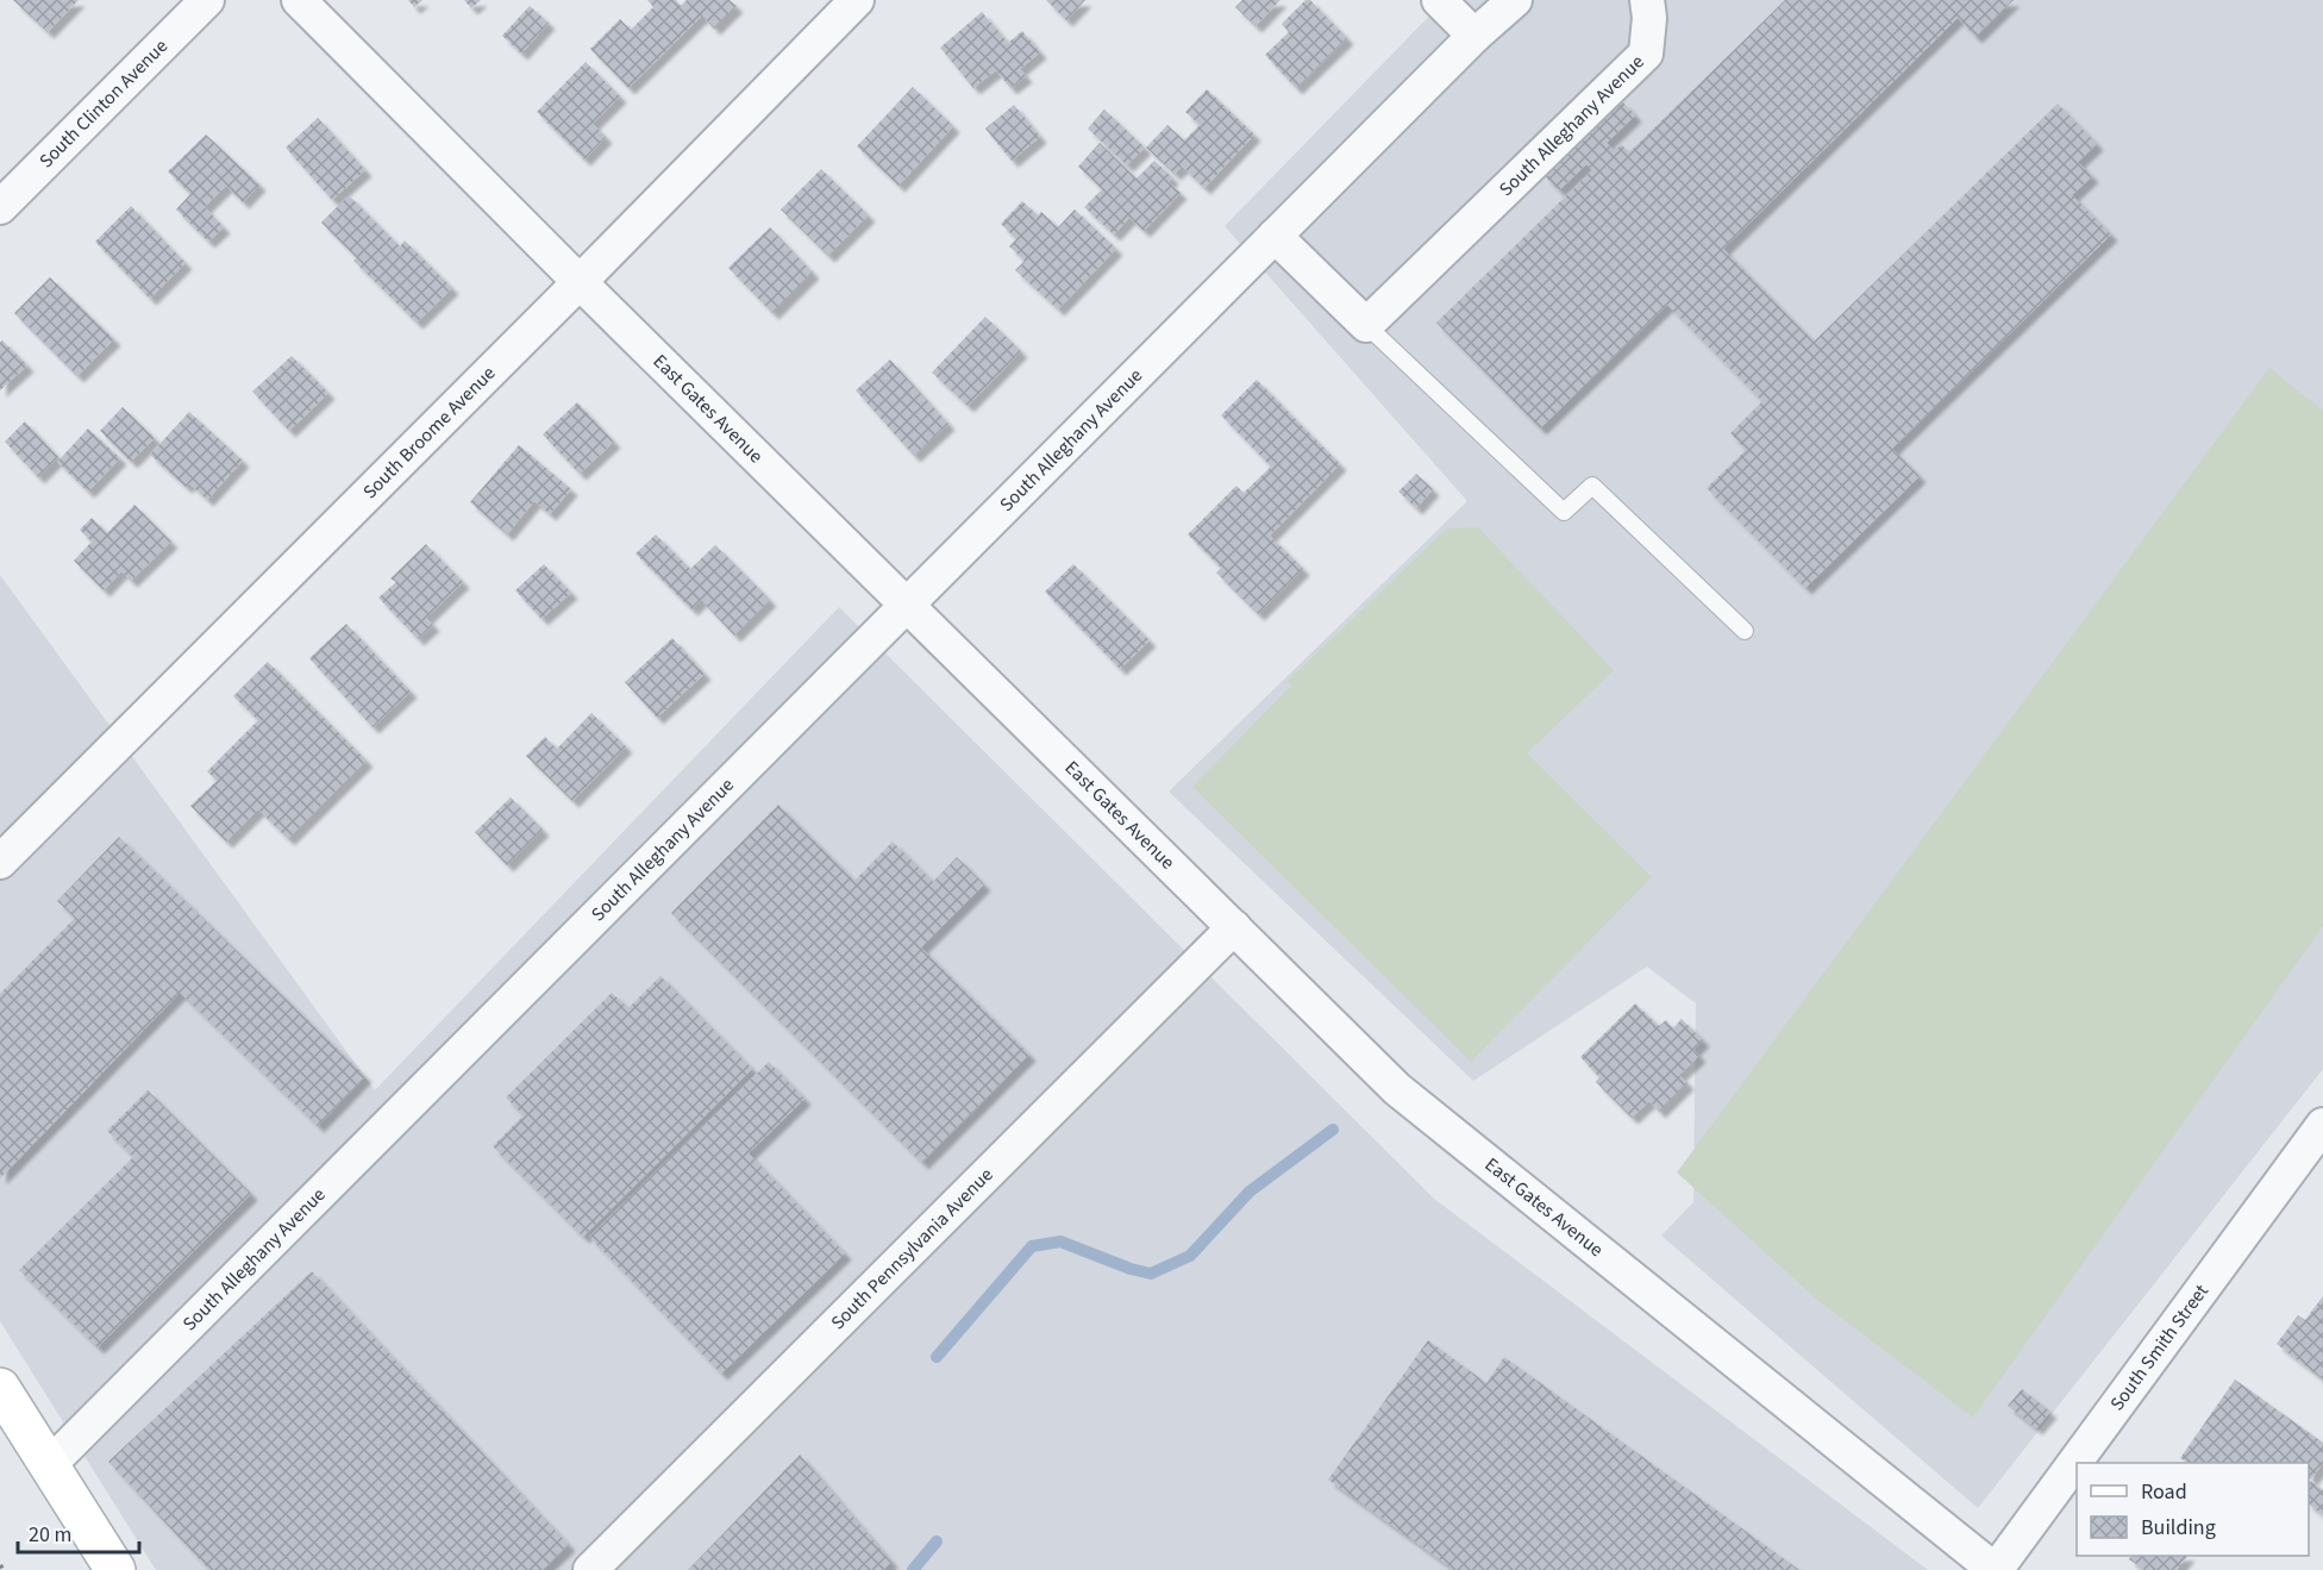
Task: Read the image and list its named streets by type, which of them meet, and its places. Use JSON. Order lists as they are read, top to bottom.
{
  "streets": {
    "street": [
      "South Clinton Avenue",
      "South Alleghany Avenue",
      "East Gates Avenue",
      "South Broome Avenue",
      "South Pennsylvania Avenue",
      "South Smith Street"
    ]
  },
  "crossings": [
    ["South Alleghany Avenue", "East Gates Avenue"],
    ["East Gates Avenue", "South Broome Avenue"],
    ["East Gates Avenue", "South Pennsylvania Avenue"],
    ["East Gates Avenue", "South Smith Street"]
  ],
  "legend": ["Road", "Building"],
  "scale_bar": "20 m"
}
